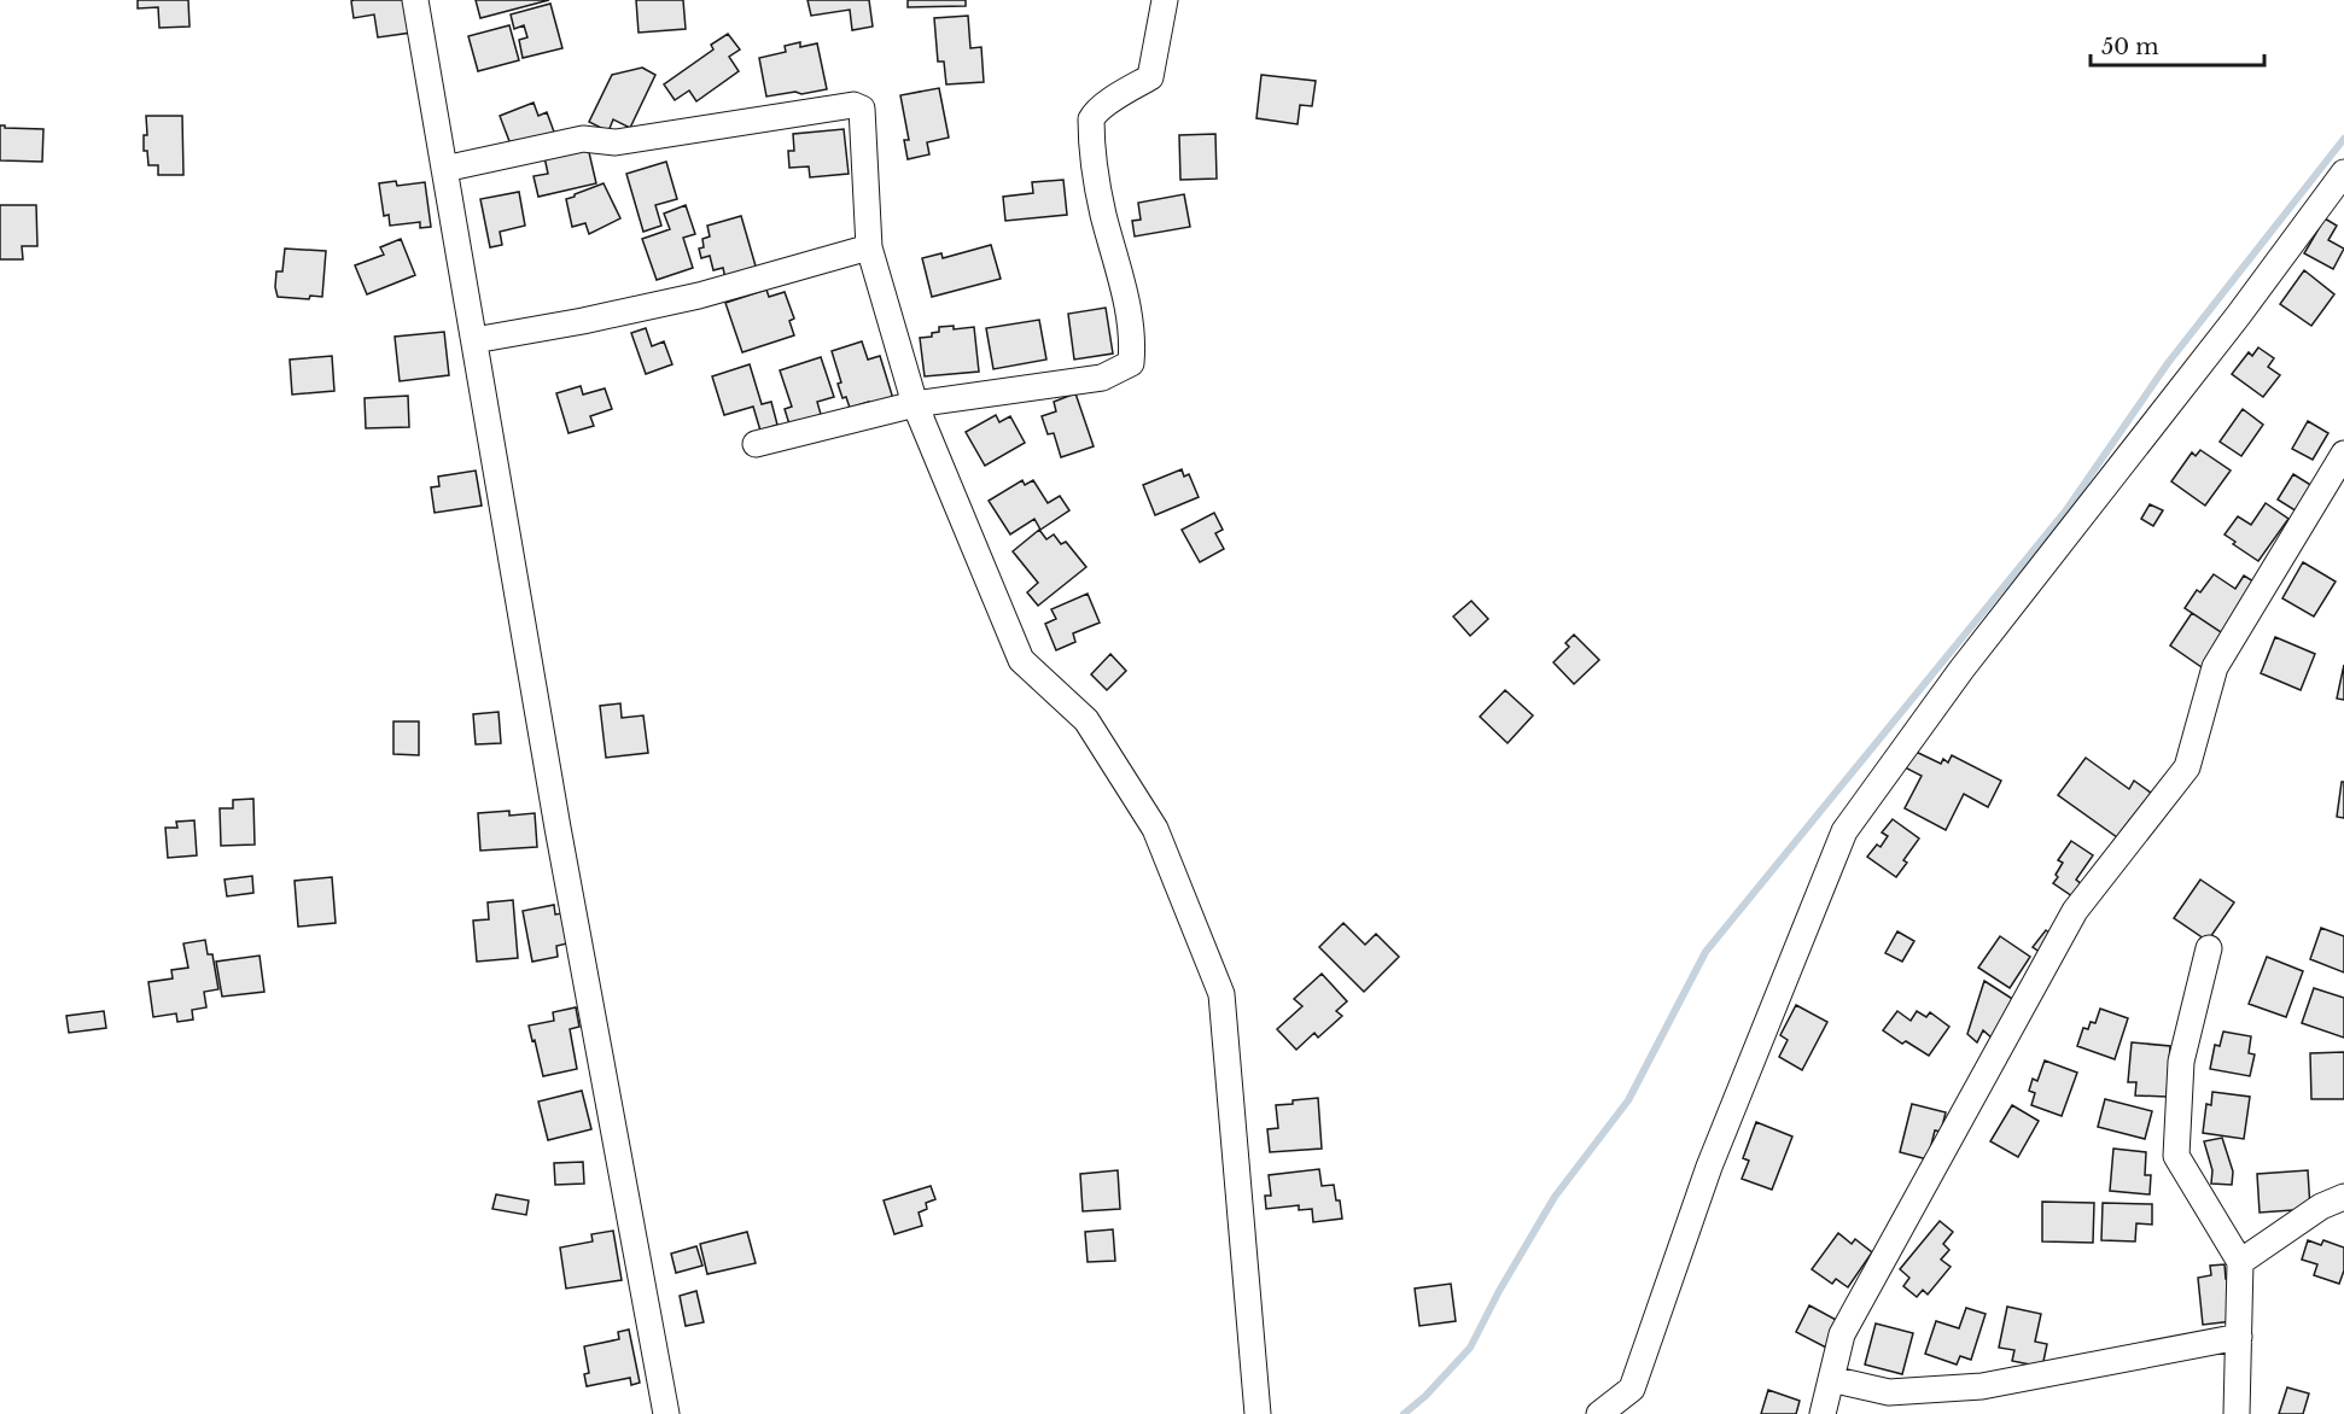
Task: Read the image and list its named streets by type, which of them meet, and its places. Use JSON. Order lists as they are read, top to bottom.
{
  "scale_bar": "50 m"
}
